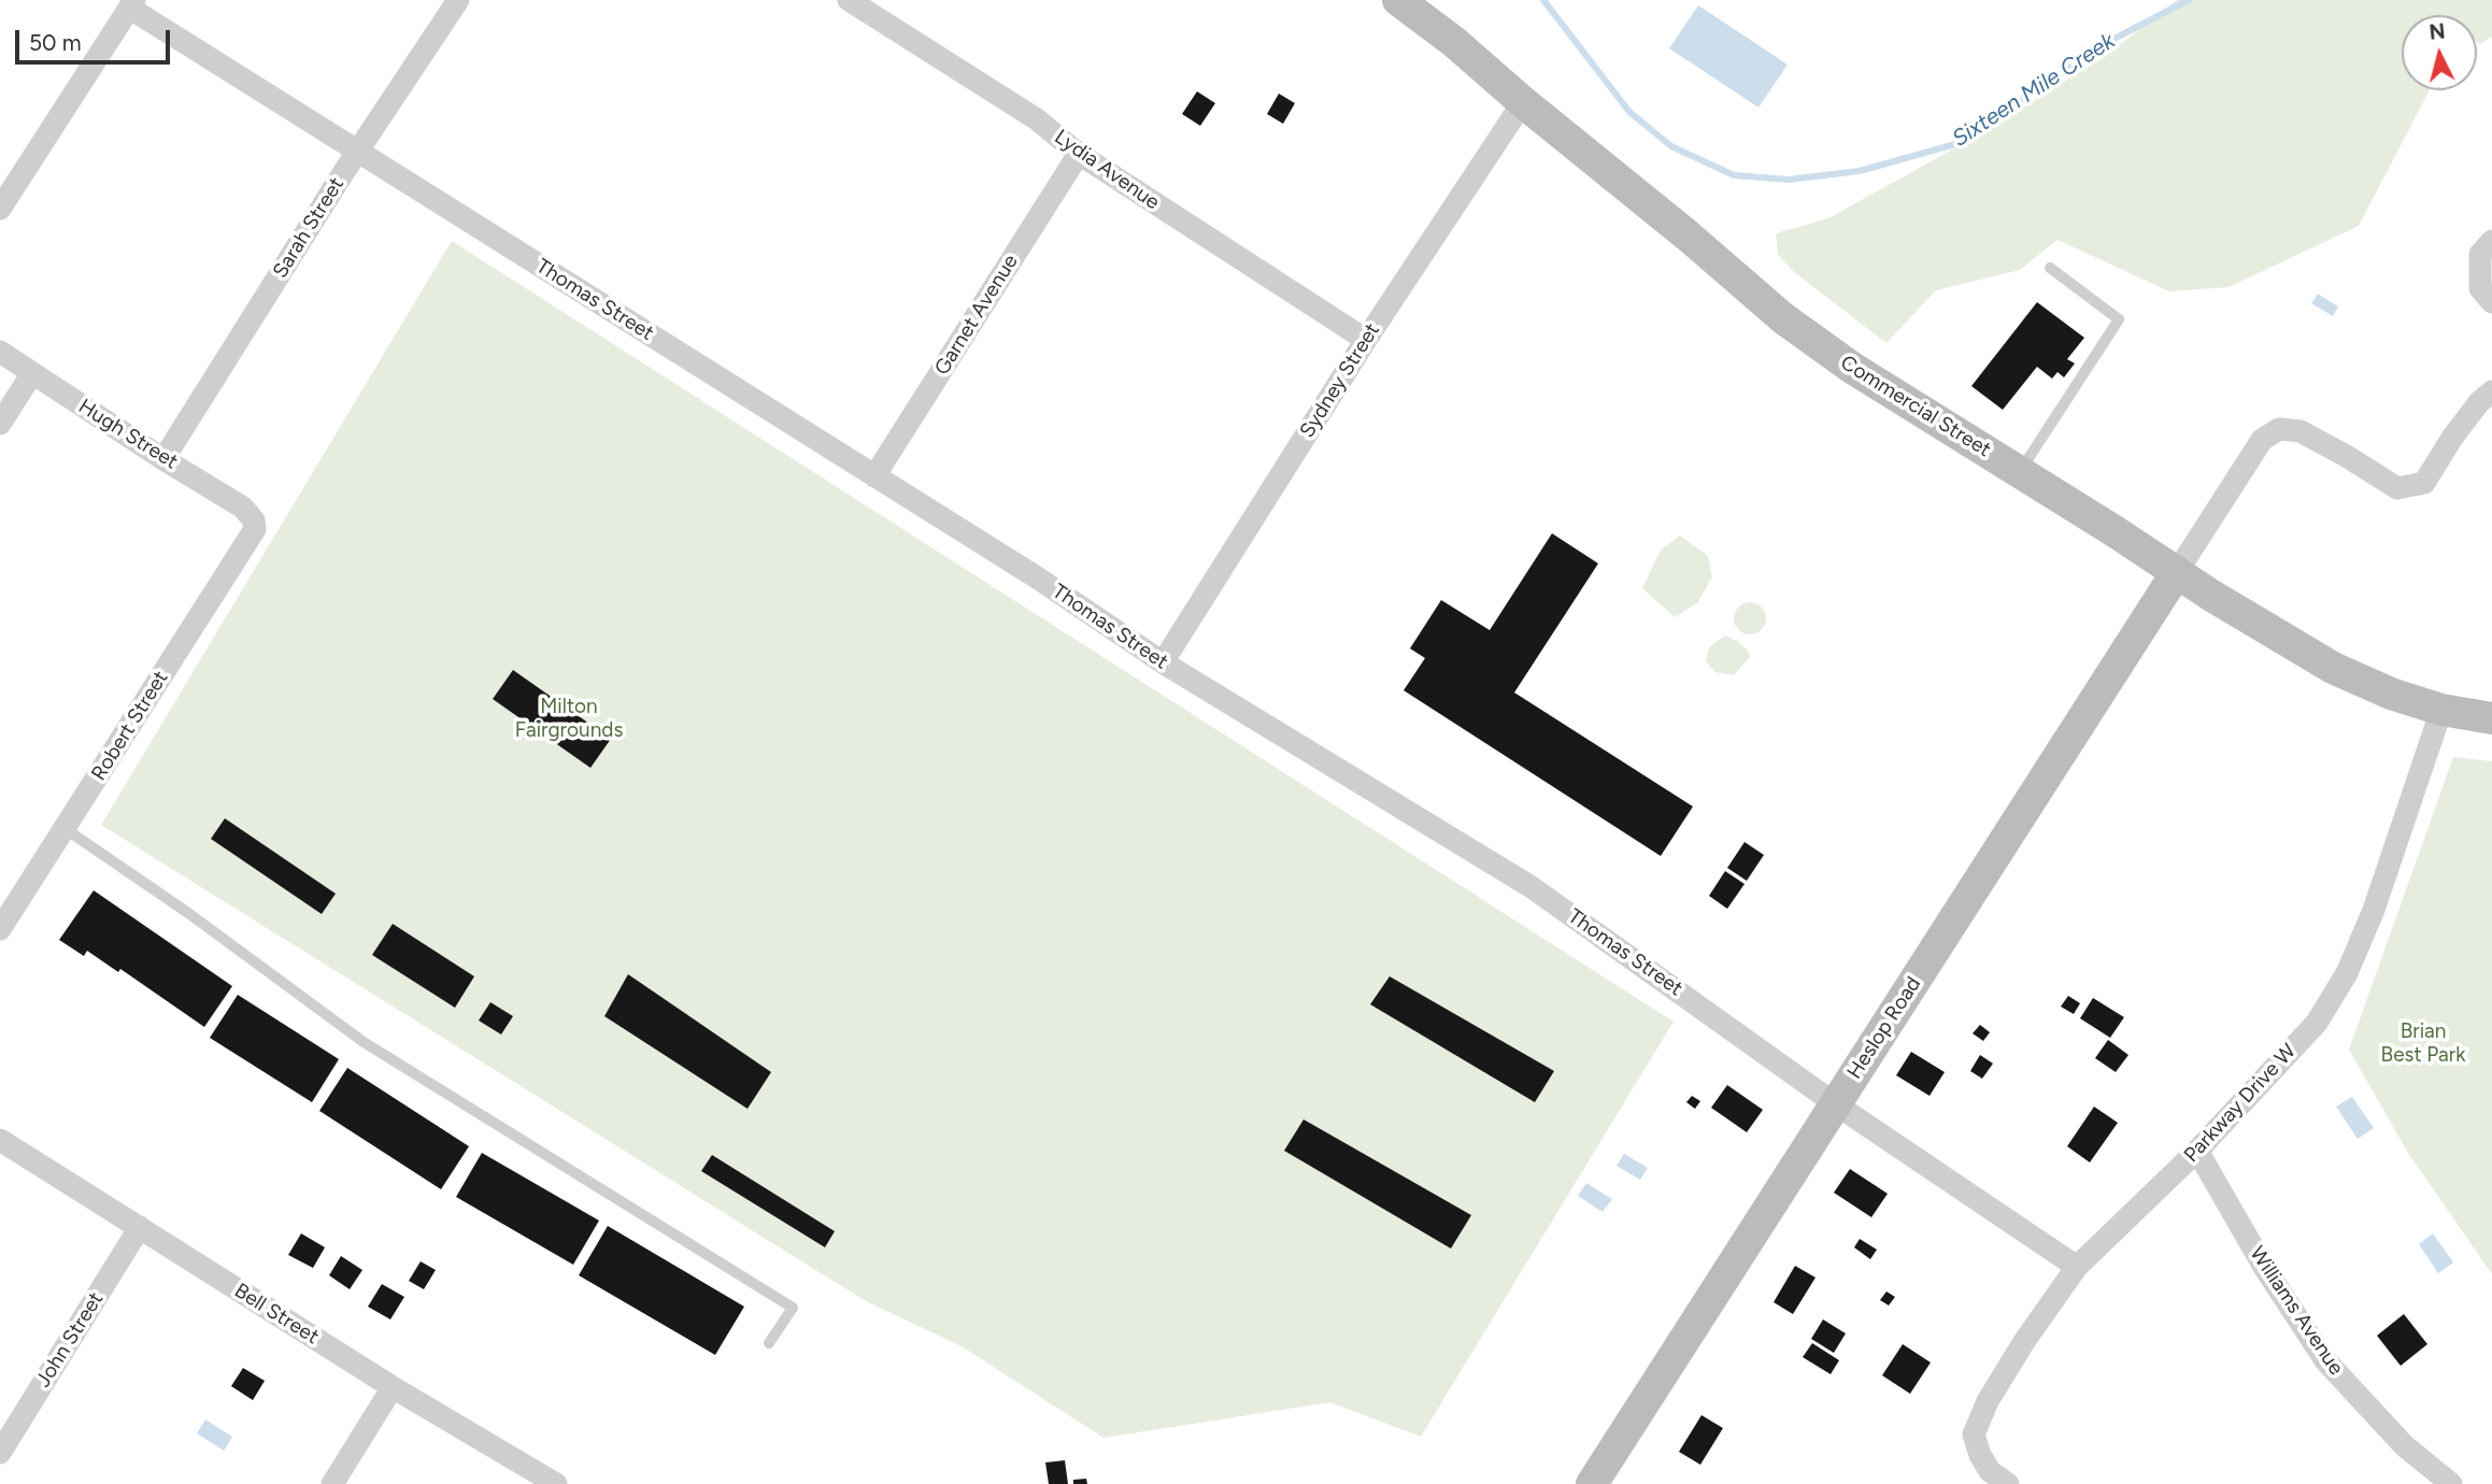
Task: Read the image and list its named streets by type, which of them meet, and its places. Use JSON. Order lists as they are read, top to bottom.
{
  "streets": {
    "street": [
      "Lydia Avenue",
      "Sarah Street",
      "Thomas Street",
      "Garnet Avenue",
      "Sydney Street",
      "Commercial Street",
      "Hugh Street",
      "Robert Street",
      "Heslop Road",
      "Parkway Drive W",
      "Williams Avenue",
      "Bell Street",
      "John Street"
    ]
  },
  "crossings": [
    ["Lydia Avenue", "Garnet Avenue"],
    ["Lydia Avenue", "Sydney Street"],
    ["Sarah Street", "Thomas Street"],
    ["Sarah Street", "Hugh Street"],
    ["Thomas Street", "Garnet Avenue"],
    ["Thomas Street", "Sydney Street"],
    ["Thomas Street", "Heslop Road"],
    ["Thomas Street", "Parkway Drive W"],
    ["Sydney Street", "Commercial Street"],
    ["Commercial Street", "Heslop Road"],
    ["Commercial Street", "Parkway Drive W"],
    ["Hugh Street", "Robert Street"],
    ["Parkway Drive W", "Williams Avenue"],
    ["Bell Street", "John Street"]
  ],
  "water": ["Sixteen Mile Creek"],
  "parks": ["Milton Fairgrounds", "Brian Best Park"],
  "scale_bar": "50 m",
  "north": "top"
}
